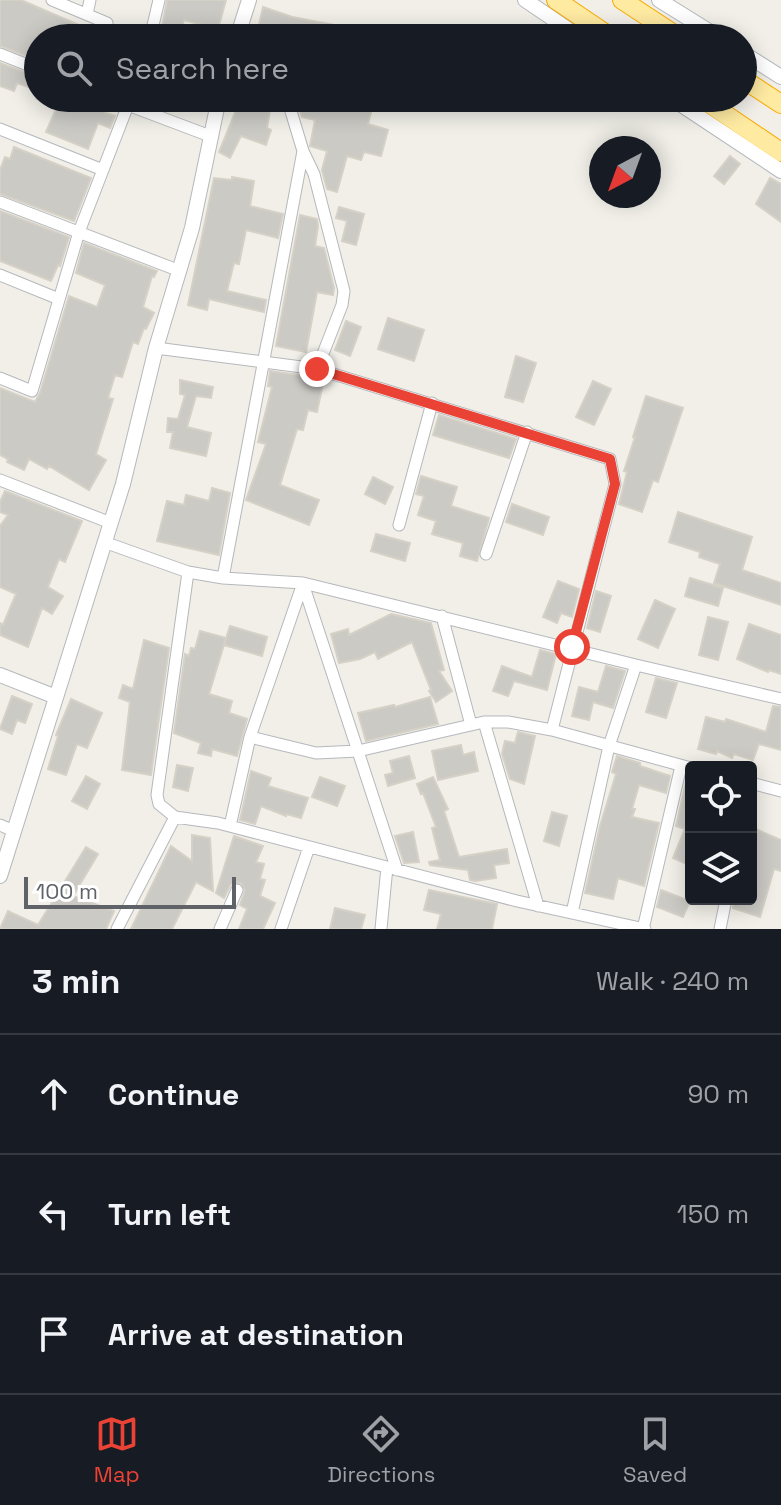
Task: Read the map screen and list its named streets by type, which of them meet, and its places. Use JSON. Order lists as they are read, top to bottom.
{
  "scale_bar": "100 m",
  "north": "bottom left",
  "page": {
    "search": "Search here",
    "scale": "100 m",
    "heading": ["3 min", "Walk · 240 m"],
    "list": [
      ["Continue", "90 m"],
      ["Turn left", "150 m"],
      "Arrive at destination"
    ],
    "nav": ["Map", "Directions", "Saved"]
  }
}
